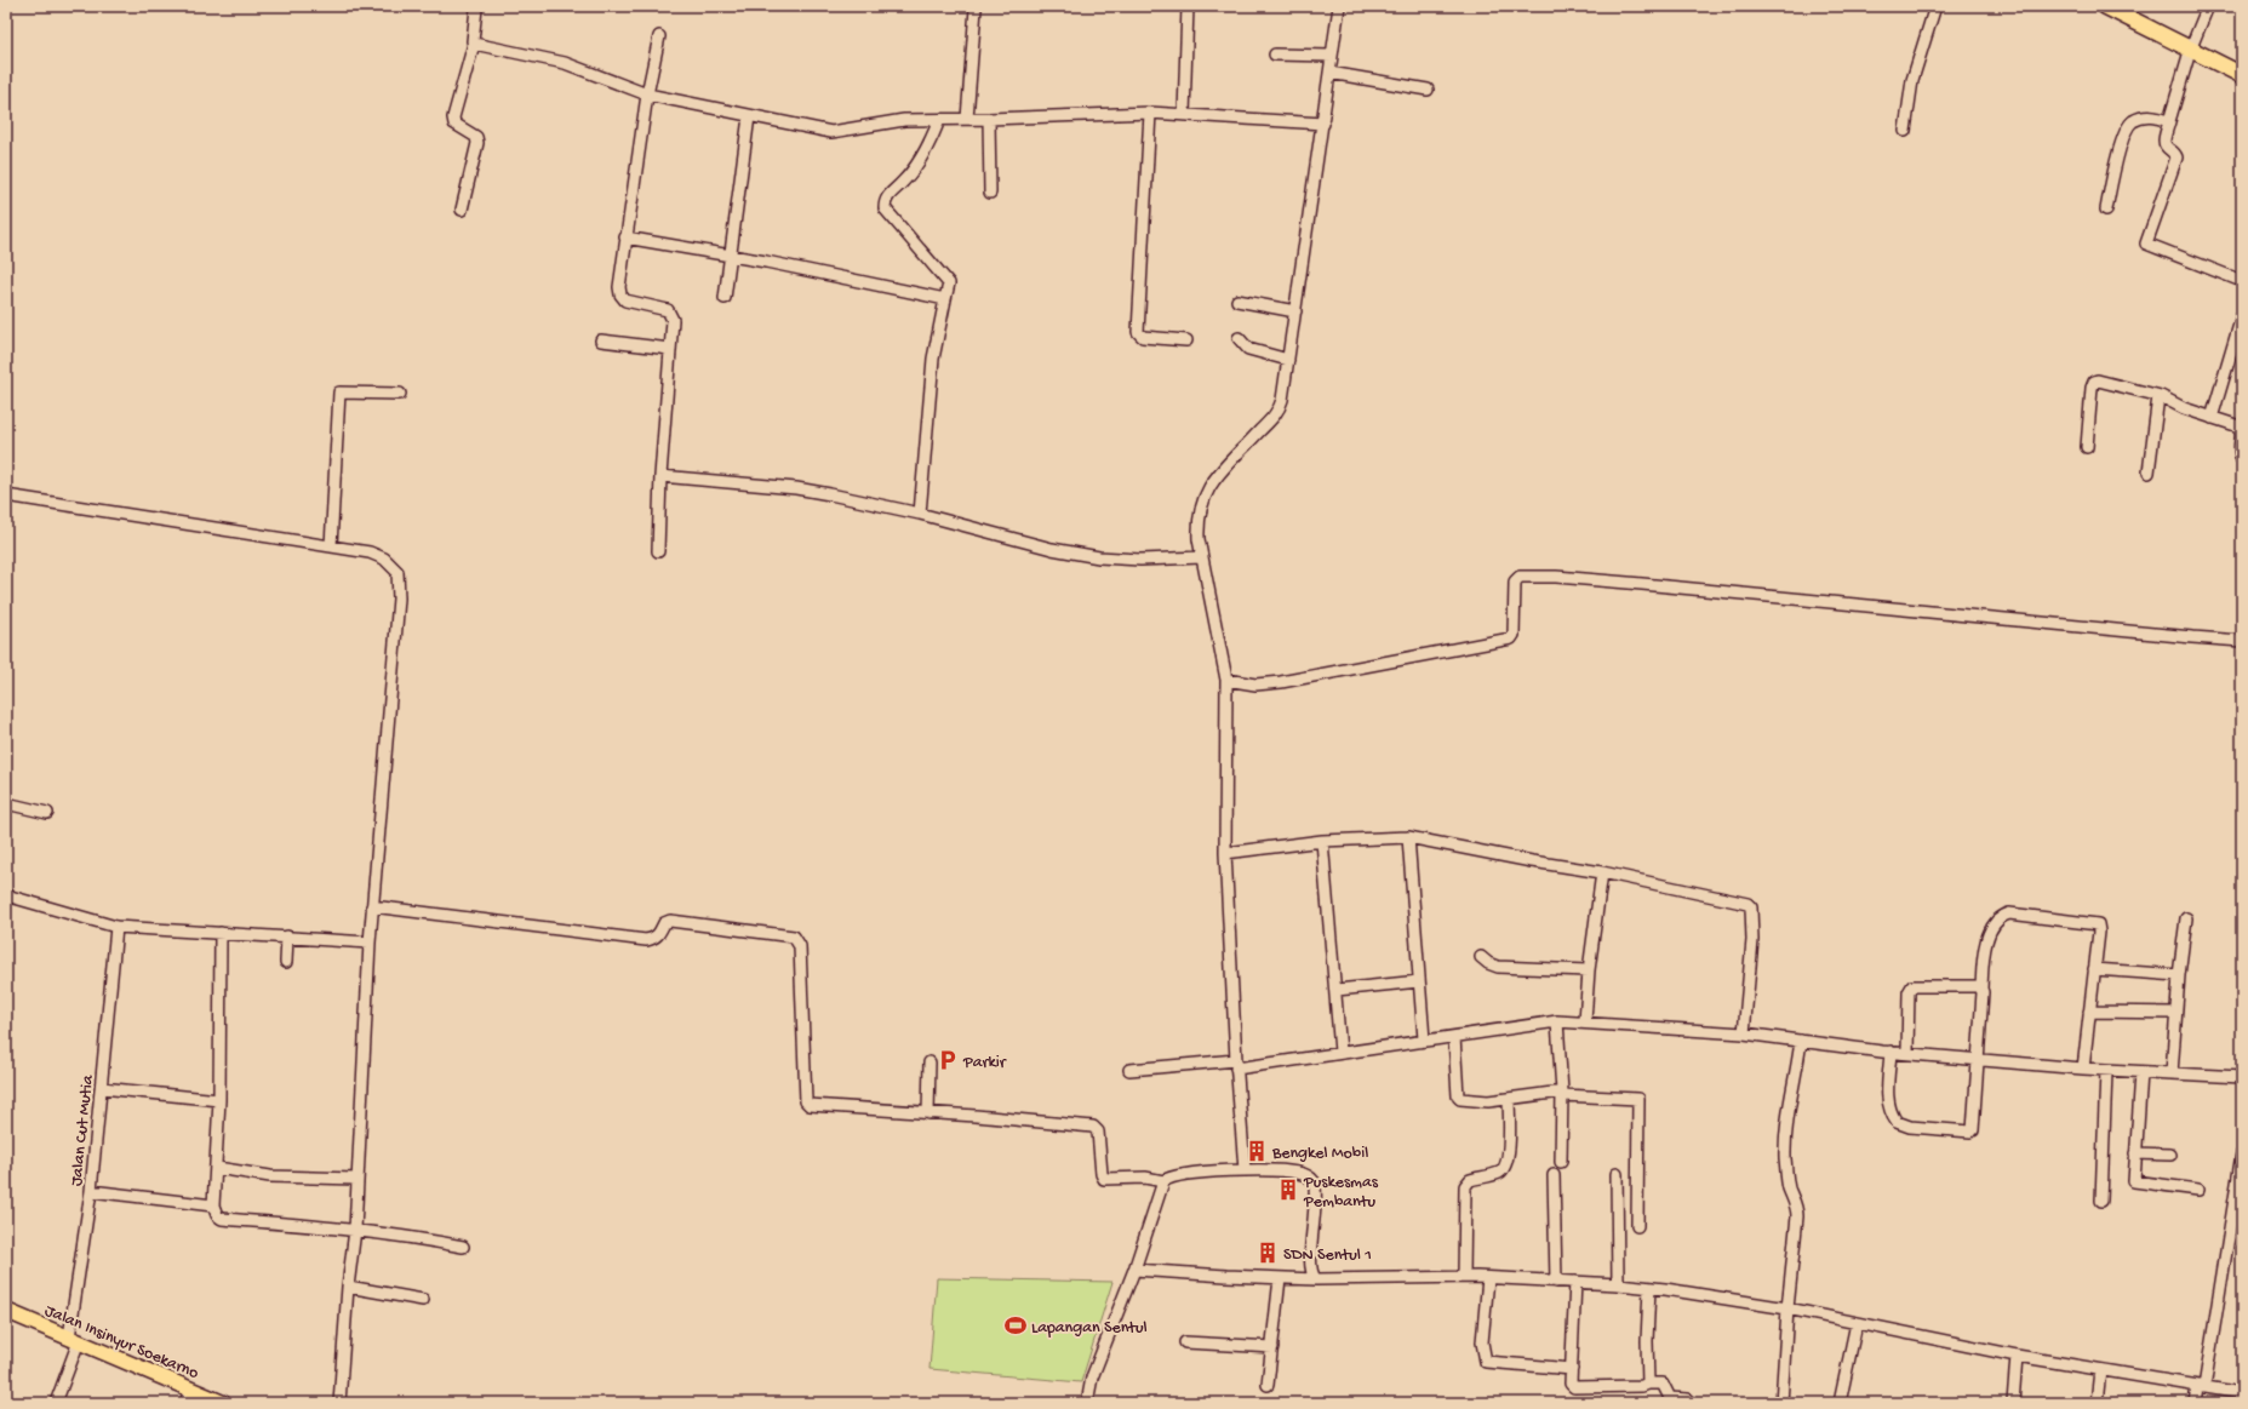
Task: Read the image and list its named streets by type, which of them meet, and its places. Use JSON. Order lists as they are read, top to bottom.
{
  "streets": {
    "main road": ["Jalan Insinyur Soekarno"],
    "street": ["Jalan Cut Mutia"]
  },
  "crossings": [
    ["Jalan Cut Mutia", "Jalan Insinyur Soekarno"]
  ],
  "places": {
    "parking": ["Parkir"],
    "building": ["Bengkel Mobil", "Puskesmas Pembantu", "SDN Sentul 1"],
    "sports": ["Lapangan Sentul"]
  }
}
